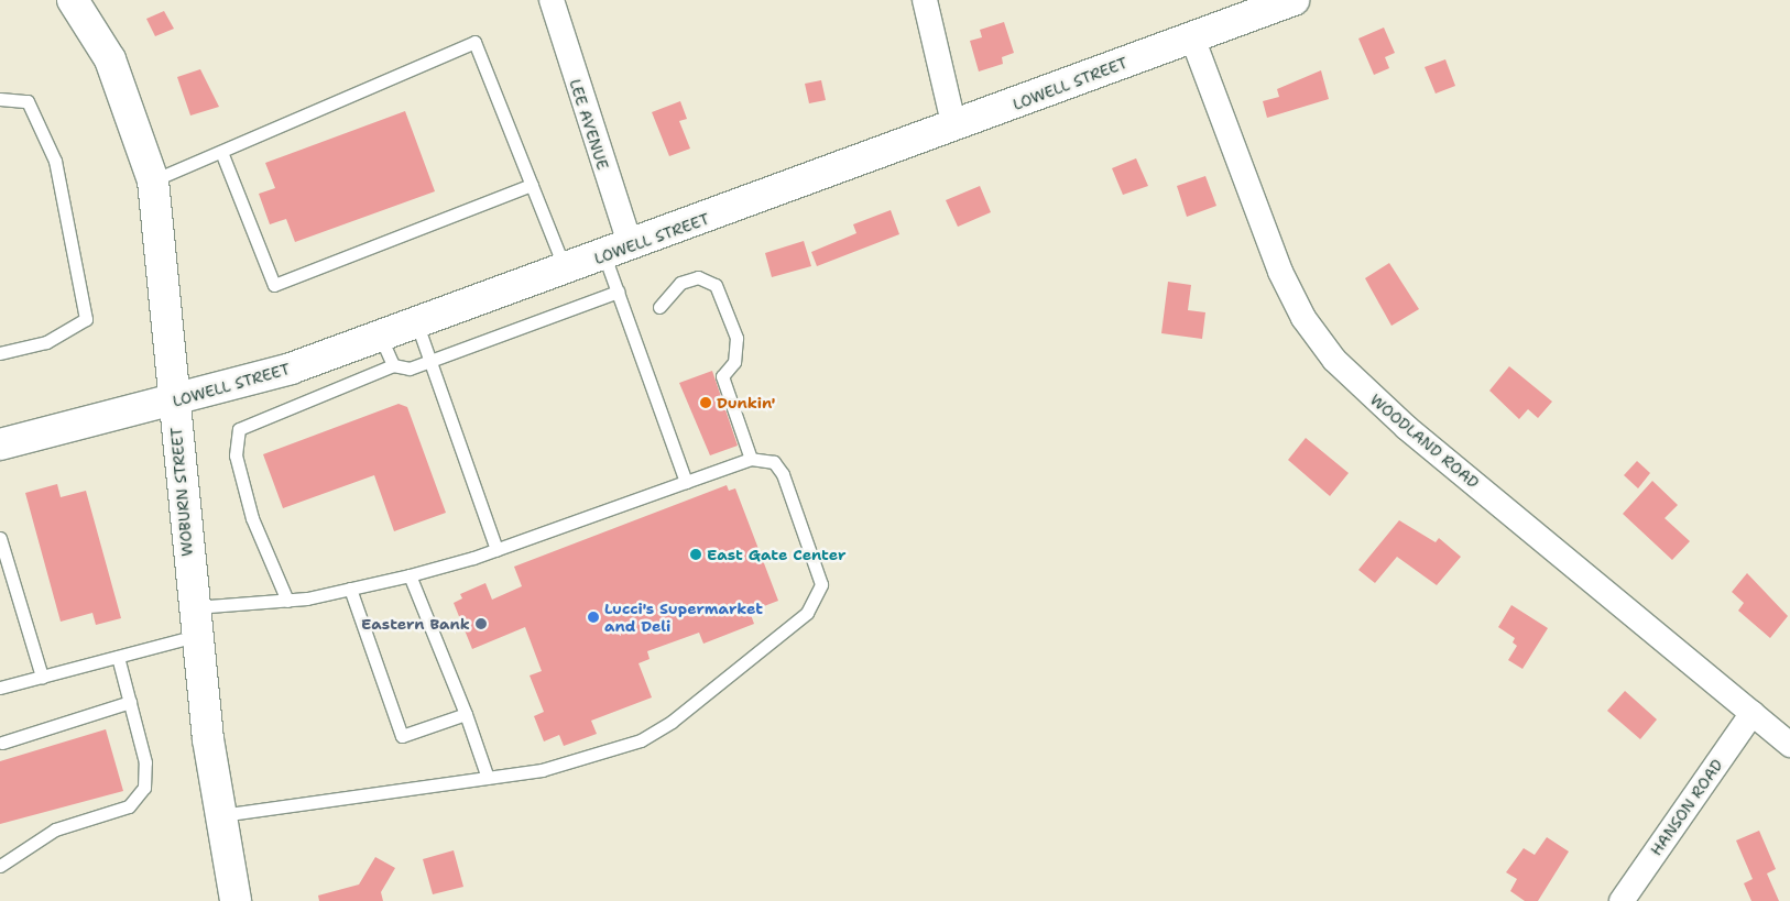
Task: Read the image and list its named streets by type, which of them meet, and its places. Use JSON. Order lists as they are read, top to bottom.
{
  "streets": {
    "main road": ["LOWELL STREET", "WOBURN STREET"],
    "street": ["LEE AVENUE", "WOODLAND ROAD", "HANSON ROAD"]
  },
  "crossings": [
    ["LOWELL STREET", "LEE AVENUE"],
    ["LOWELL STREET", "WOODLAND ROAD"],
    ["LOWELL STREET", "WOBURN STREET"],
    ["WOODLAND ROAD", "HANSON ROAD"]
  ],
  "places": [
    "Dunkin'",
    "East Gate Center",
    "Lucci's Supermarket and Deli",
    "Eastern Bank"
  ]
}
